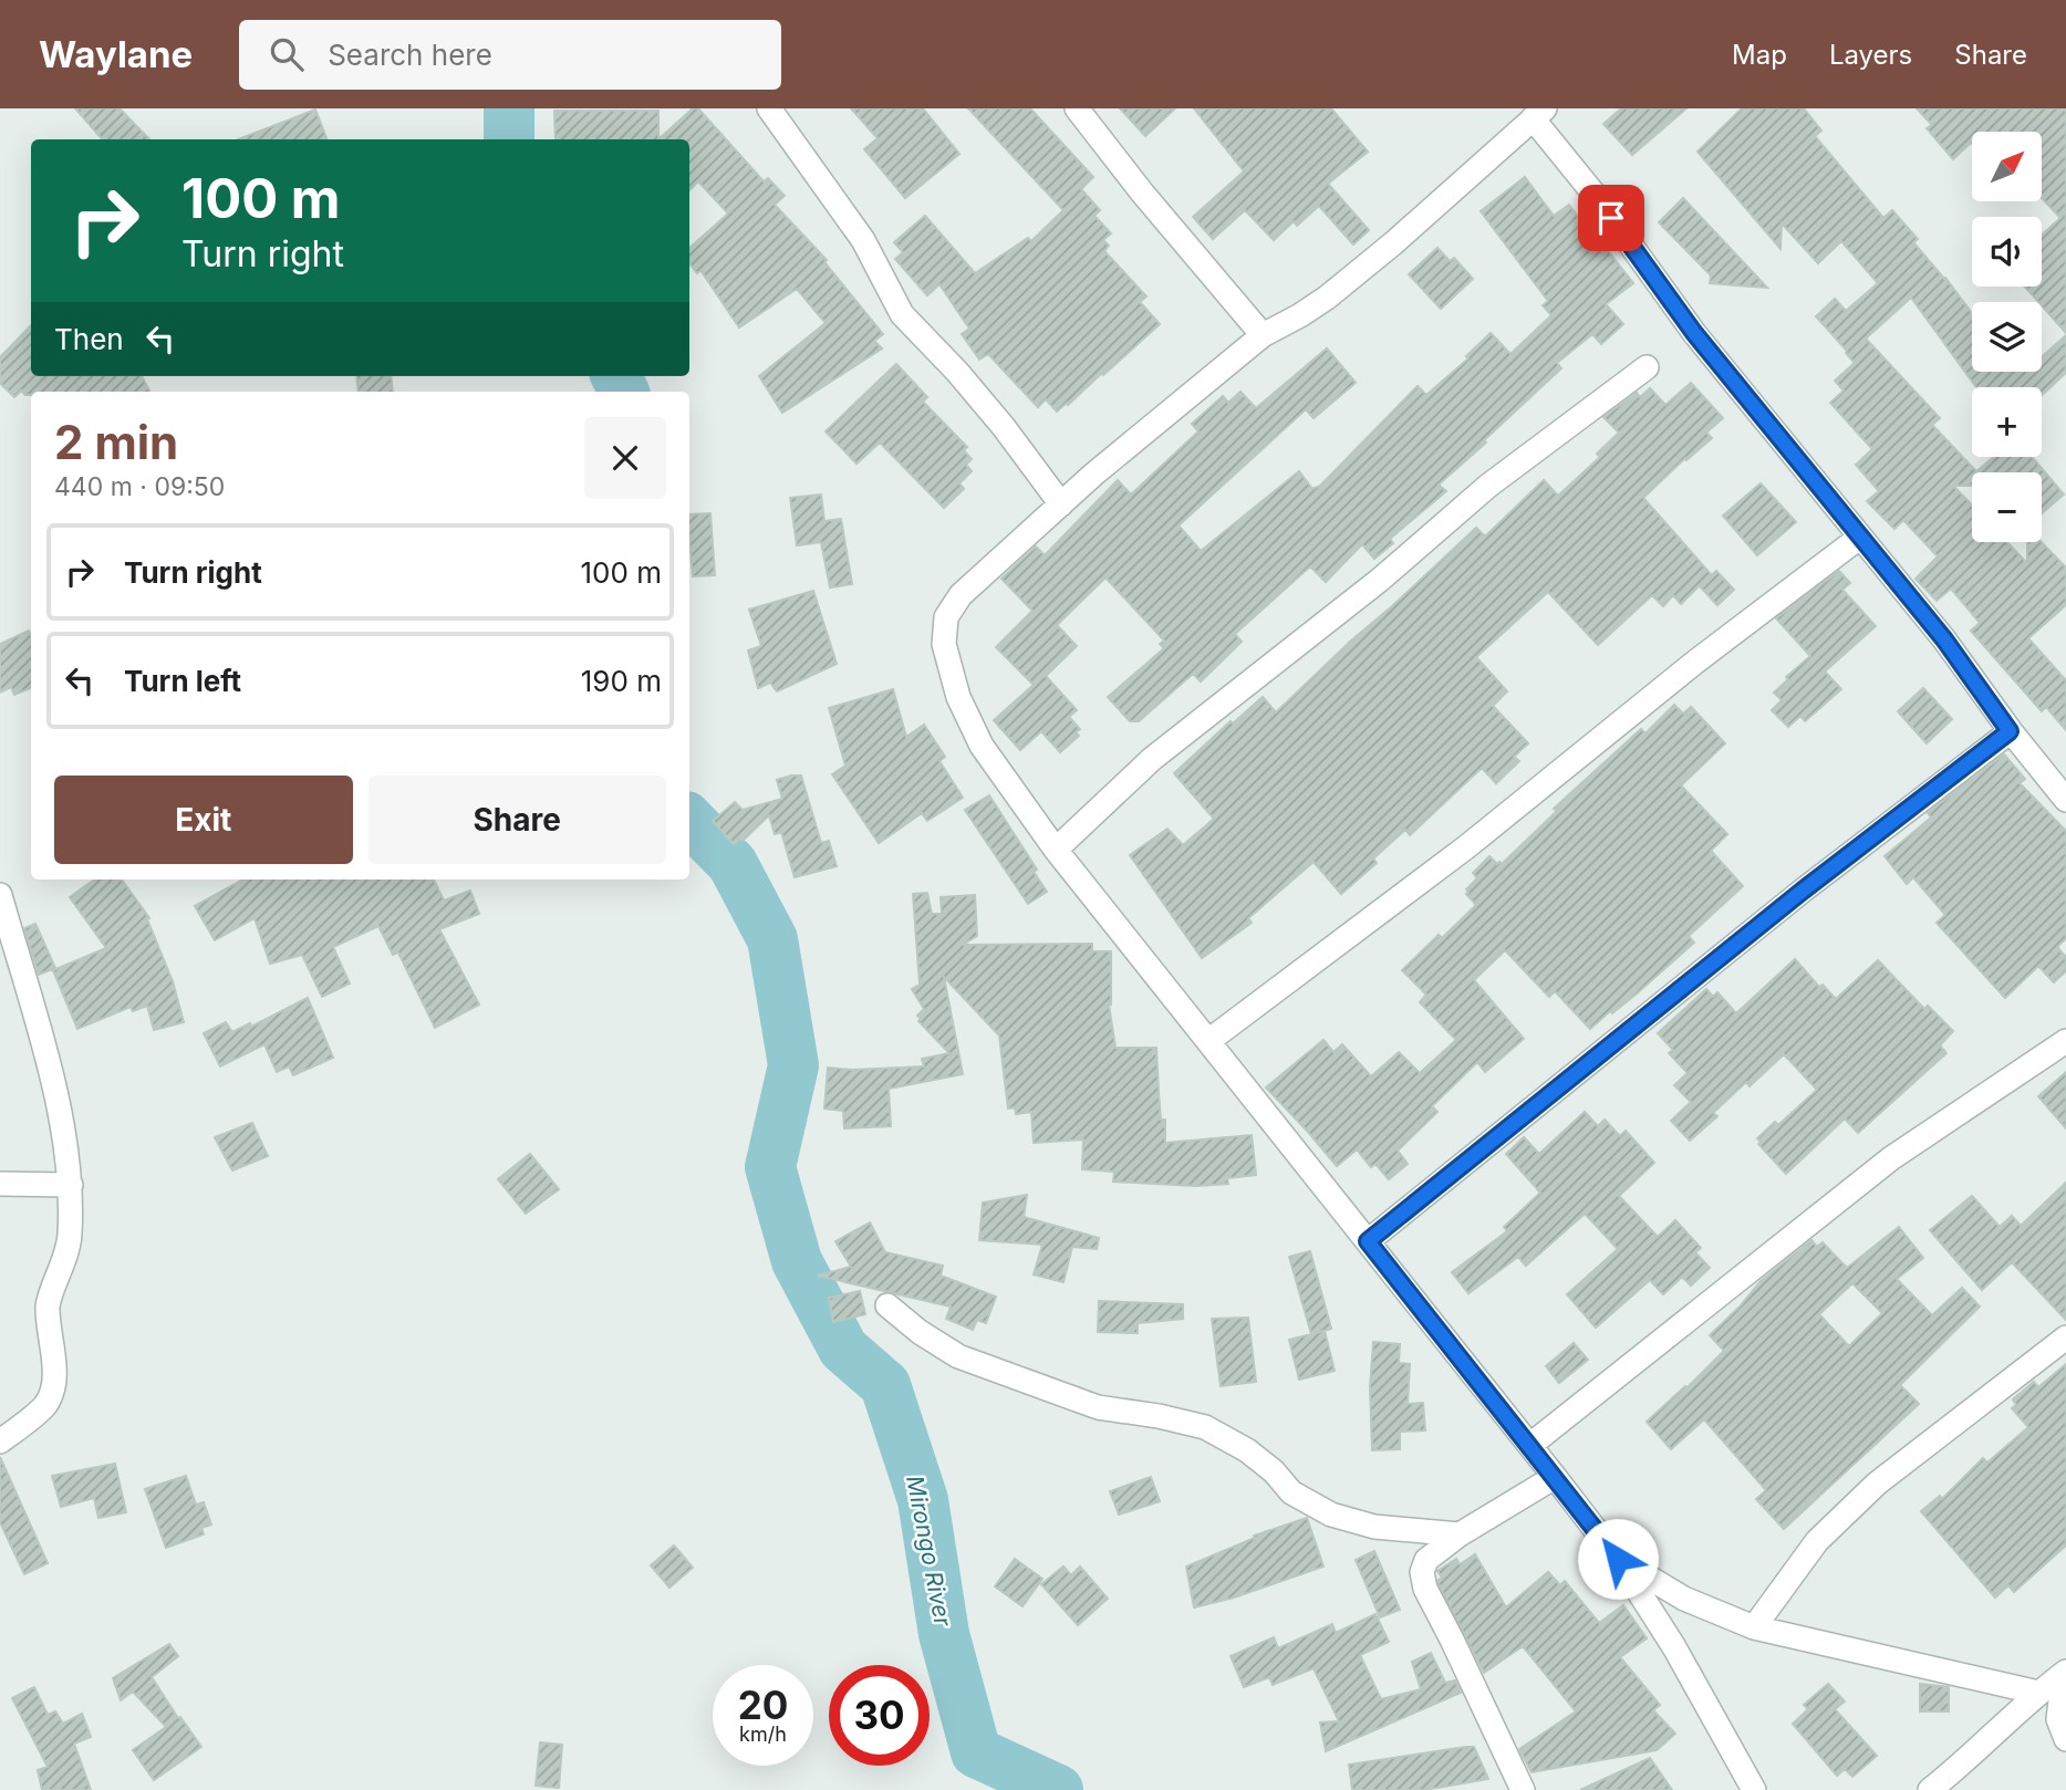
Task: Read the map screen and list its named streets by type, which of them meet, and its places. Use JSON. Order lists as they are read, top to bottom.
{
  "water": ["Mirongo River"],
  "north": "top right",
  "page": {
    "header": "Waylane",
    "search": "Search here",
    "nav": ["Map", "Layers", "Share"],
    "map_buttons": ["+", "−"],
    "turn": ["100 m", "Turn right"],
    "then": "Then",
    "heading": ["2 min", "440 m · 09:50"],
    "list": [
      {
        "name": "Turn right",
        "value": "100 m"
      },
      {
        "name": "Turn left",
        "value": "190 m"
      }
    ],
    "buttons": ["Exit", "Share"],
    "speed": "20 km/h",
    "limit": "30"
  }
}
